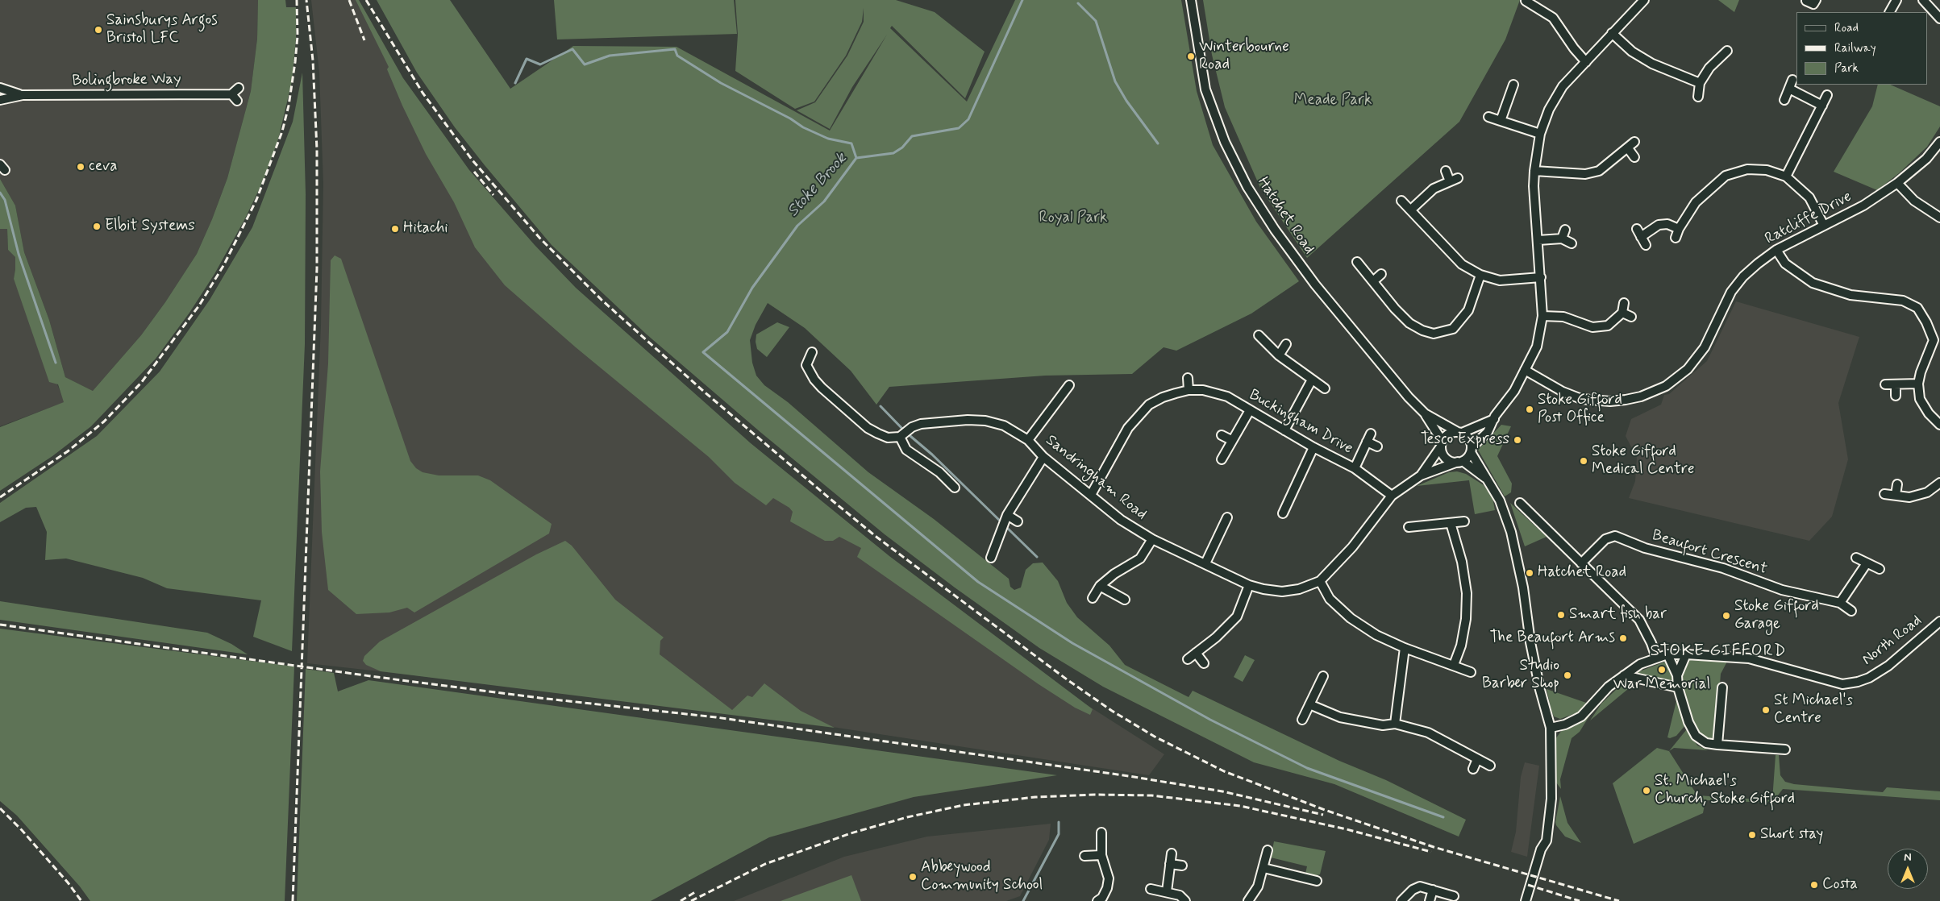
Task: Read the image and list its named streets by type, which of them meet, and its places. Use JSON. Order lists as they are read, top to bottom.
{
  "streets": {
    "street": [
      "Bolingbroke Way",
      "Hatchet Road",
      "Ratcliffe Drive",
      "Buckingham Drive",
      "Sandringham Road",
      "Beaufort Crescent",
      "North Road"
    ]
  },
  "crossings": [
    ["Hatchet Road", "Sandringham Road"],
    ["Buckingham Drive", "Sandringham Road"]
  ],
  "districts": ["STOKE GIFFORD"],
  "water": ["Stoke Brook"],
  "parks": ["Meade Park", "Royal Park"],
  "places": [
    "Sainsburys Argos Bristol LFC",
    "Winterbourne Road",
    "ceva",
    "Elbit Systems",
    "Hitachi",
    "Stoke Gifford Post Office",
    "Tesco Express",
    "Stoke Gifford Medical Centre",
    "Hatchet Road",
    "Smart fish bar",
    "Stoke Gifford Garage",
    "The Beaufort Arms",
    "War Memorial",
    "Studio Barber Shop",
    "St Michael's Centre",
    "St. Michael's Church, Stoke Gifford",
    "Short stay",
    "Abbeywood Community School",
    "Costa"
  ],
  "legend": ["Road", "Railway", "Park"],
  "north": "top"
}
